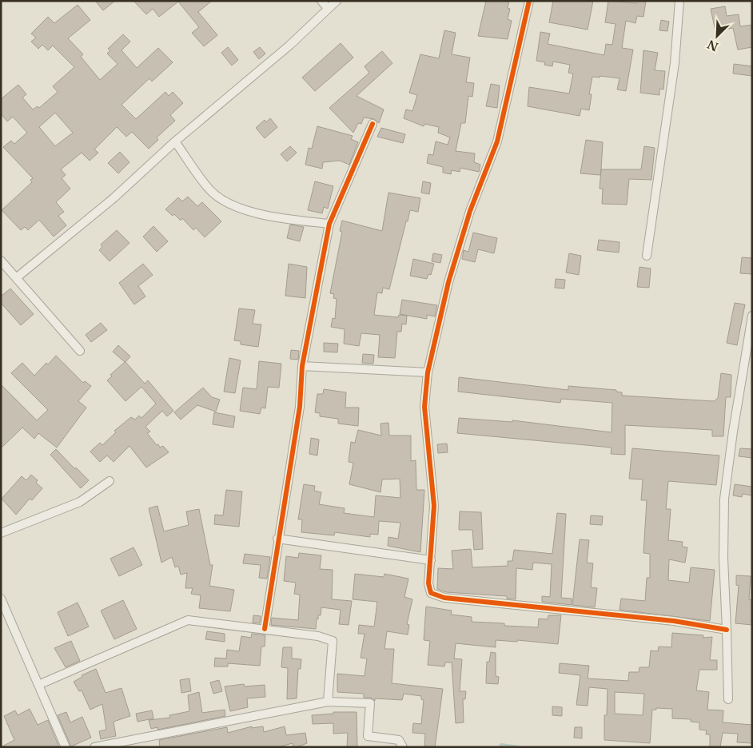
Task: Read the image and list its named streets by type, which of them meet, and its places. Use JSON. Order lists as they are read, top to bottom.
{
  "north": "bottom left"
}
